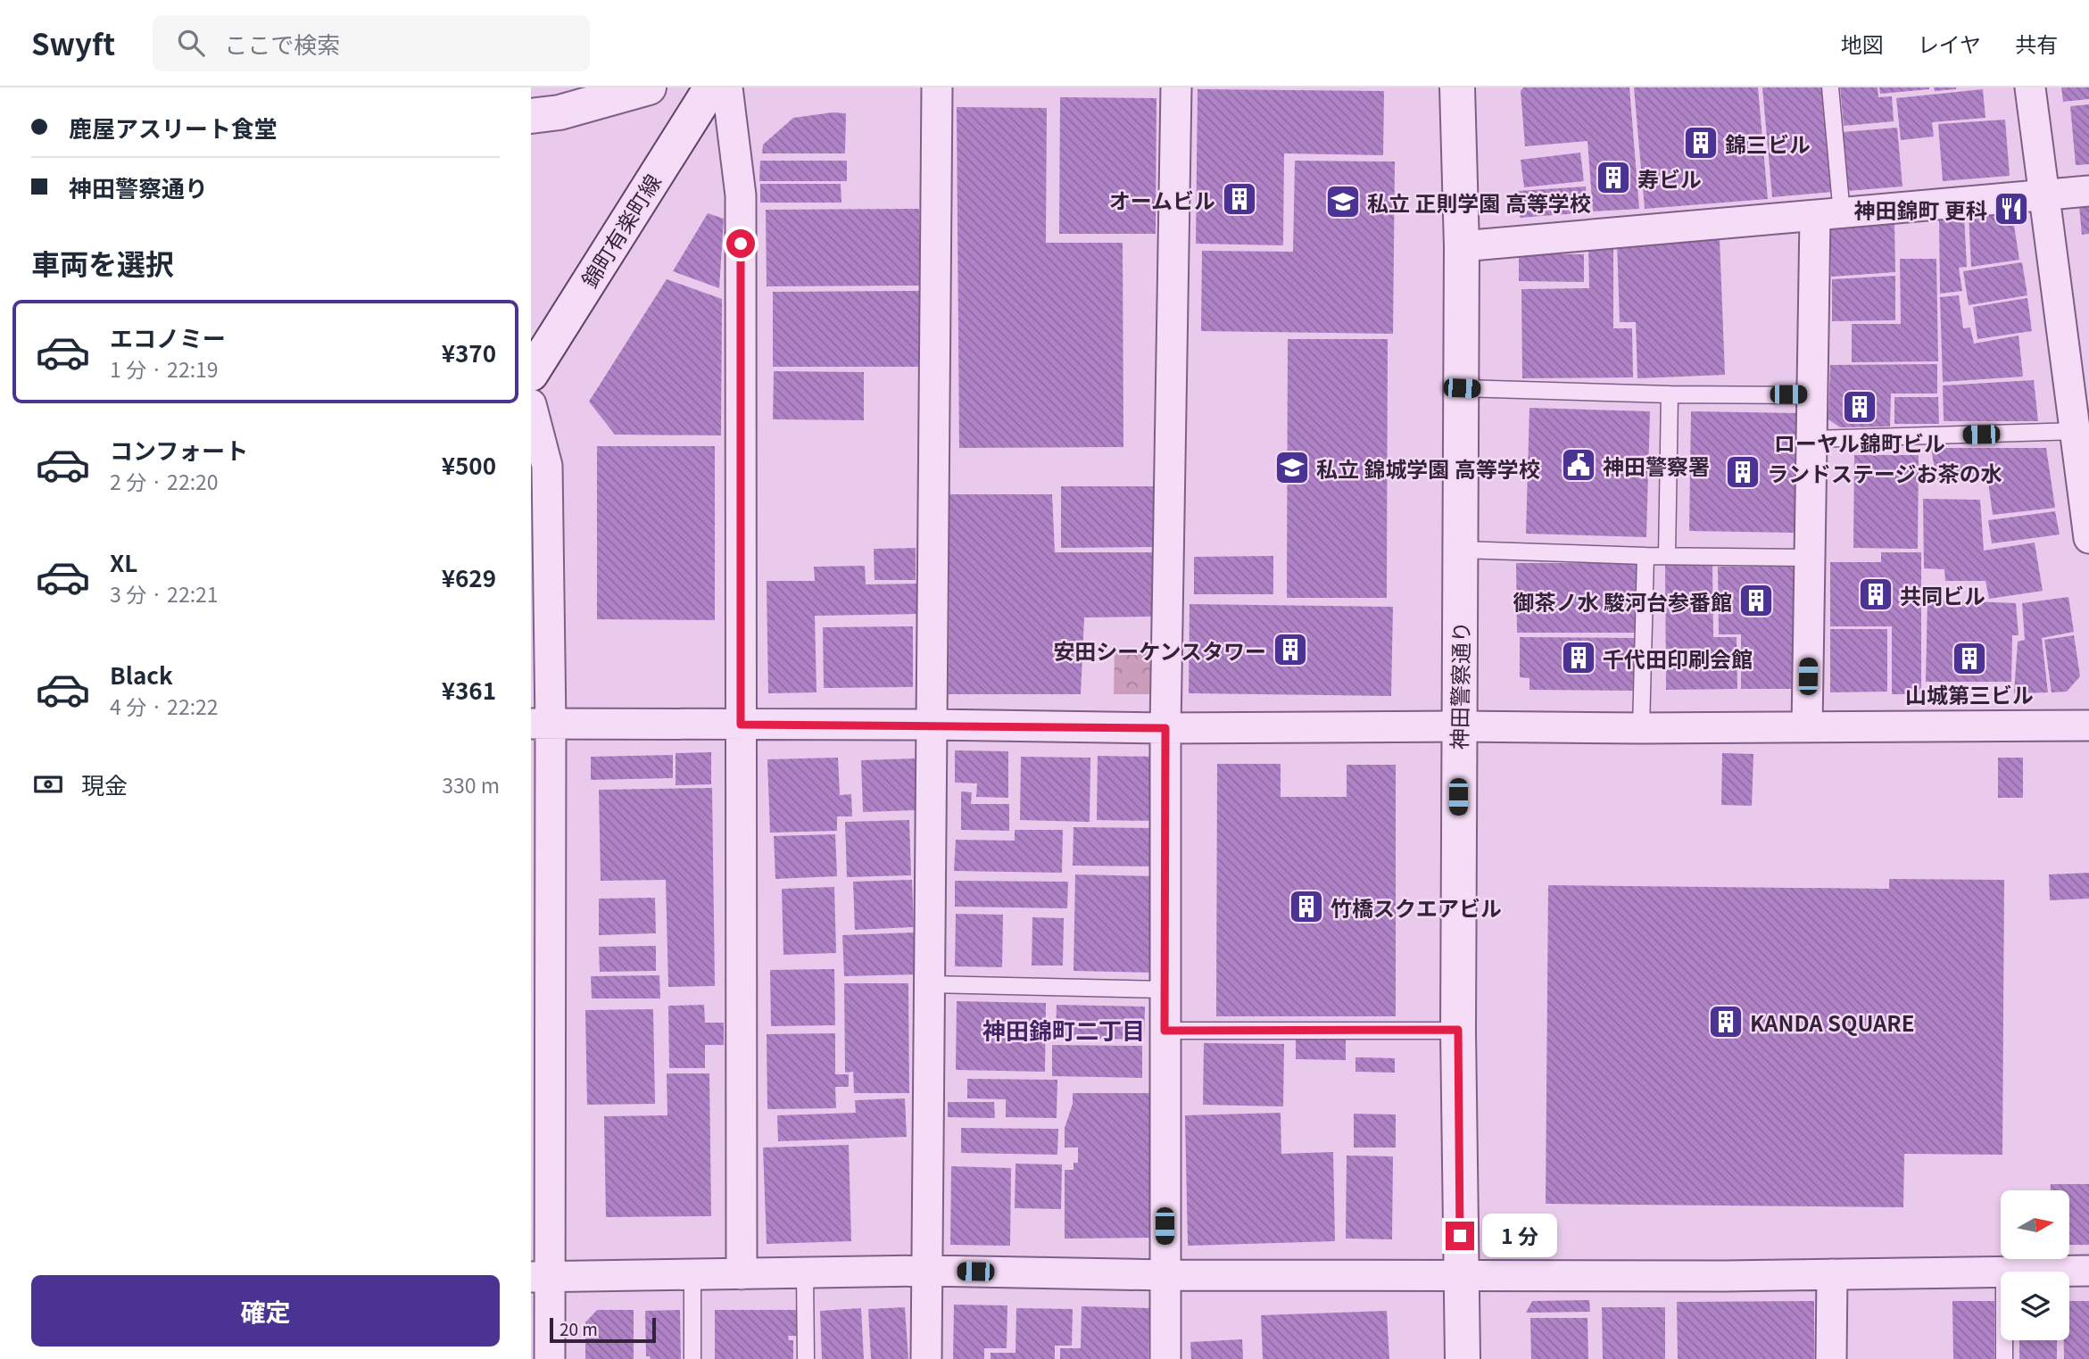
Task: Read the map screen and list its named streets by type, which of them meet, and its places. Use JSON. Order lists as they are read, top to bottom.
{
  "streets": {
    "street": ["錦町有楽町線", "神田警察通り"]
  },
  "districts": ["神田錦町二丁目"],
  "places": {
    "building": [
      "錦三ビル",
      "寿ビル",
      "オームビル",
      "ローヤル錦町ビル",
      "ランドステージお茶の水",
      "共同ビル",
      "御茶ノ水 駿河台参番館",
      "安田シーケンスタワー",
      "千代田印刷会館",
      "山城第三ビル",
      "竹橋スクエアビル",
      "KANDA SQUARE"
    ],
    "school or university": ["私立 正則学園 高等学校", "私立 錦城学園 高等学校"],
    "restaurant": ["神田錦町 更科"],
    "public building": ["神田警察署"]
  },
  "scale_bar": "20 m",
  "north": "right",
  "page": {
    "header": "Swyft",
    "search": "ここで検索",
    "nav": ["地図", "レイヤ", "共有"],
    "banner": ["鹿屋アスリート食堂", "神田警察通り"],
    "heading": "車両を選択",
    "list": [
      {
        "name": "エコノミー",
        "note": "1 分 · 22:19",
        "value": "¥370"
      },
      {
        "name": "コンフォート",
        "note": "2 分 · 22:20",
        "value": "¥500"
      },
      {
        "name": "XL",
        "note": "3 分 · 22:21",
        "value": "¥629"
      },
      {
        "name": "Black",
        "note": "4 分 · 22:22",
        "value": "¥361"
      }
    ],
    "pay": ["現金", "330 m"],
    "bubble": "1 分",
    "buttons": "確定",
    "scale": "20 m"
  }
}
